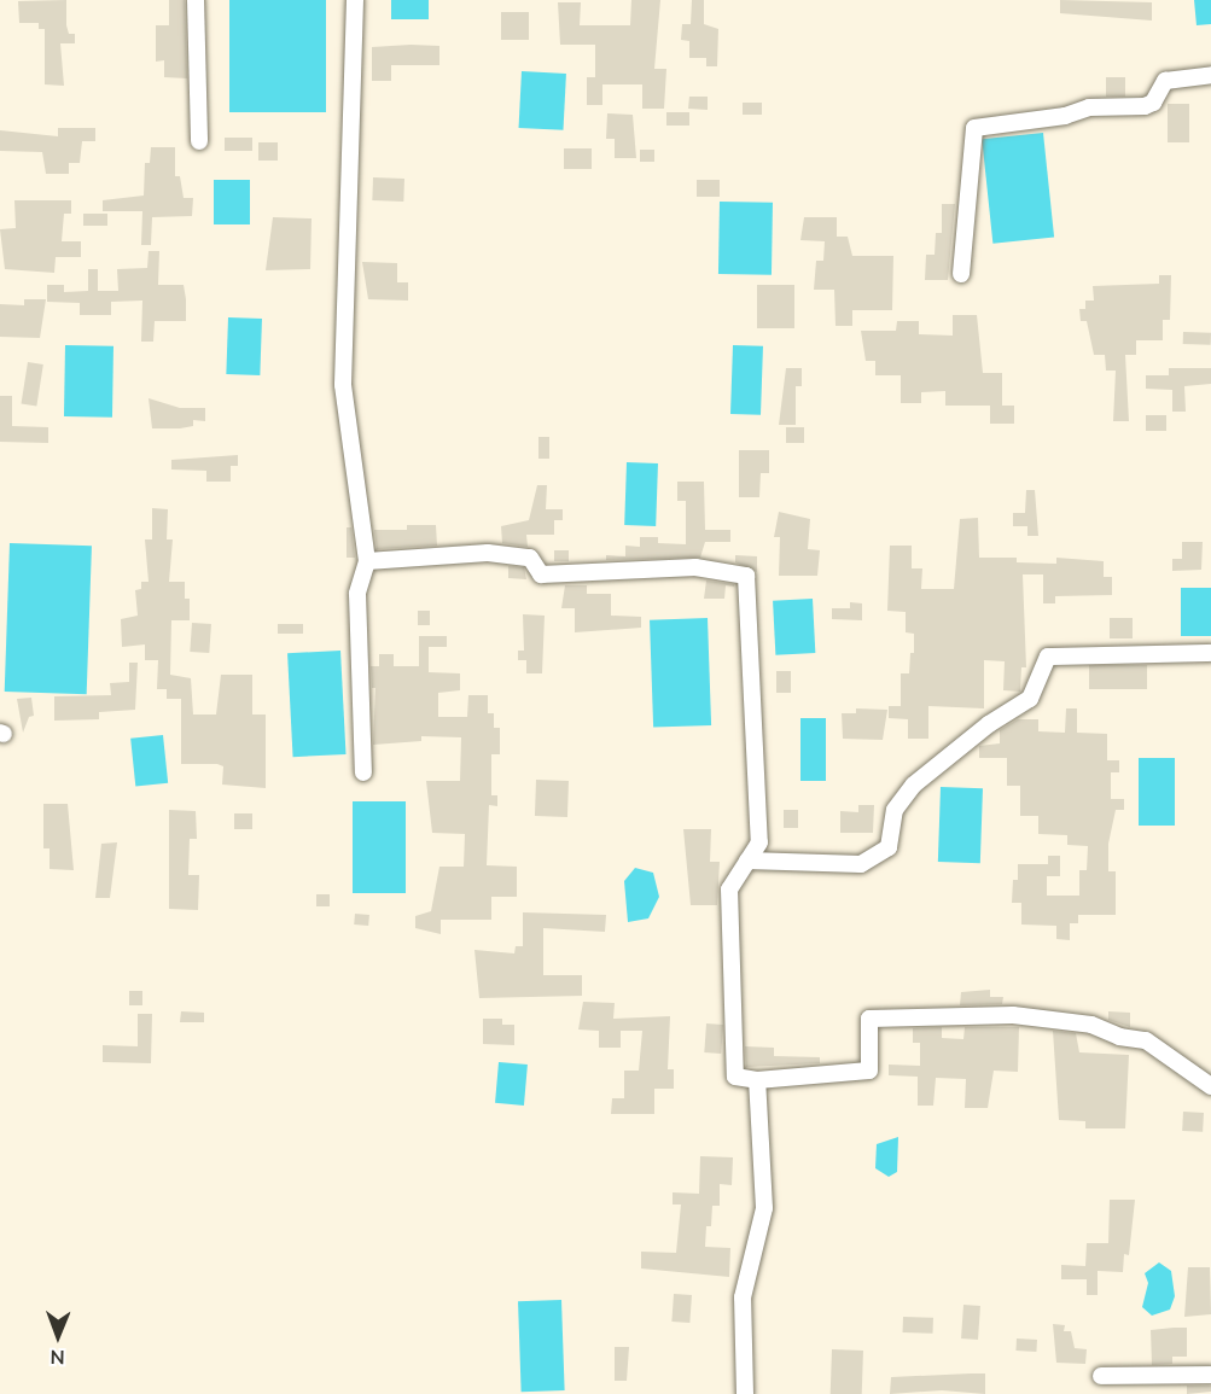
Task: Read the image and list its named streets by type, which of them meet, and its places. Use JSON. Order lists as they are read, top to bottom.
{
  "north": "bottom"
}
